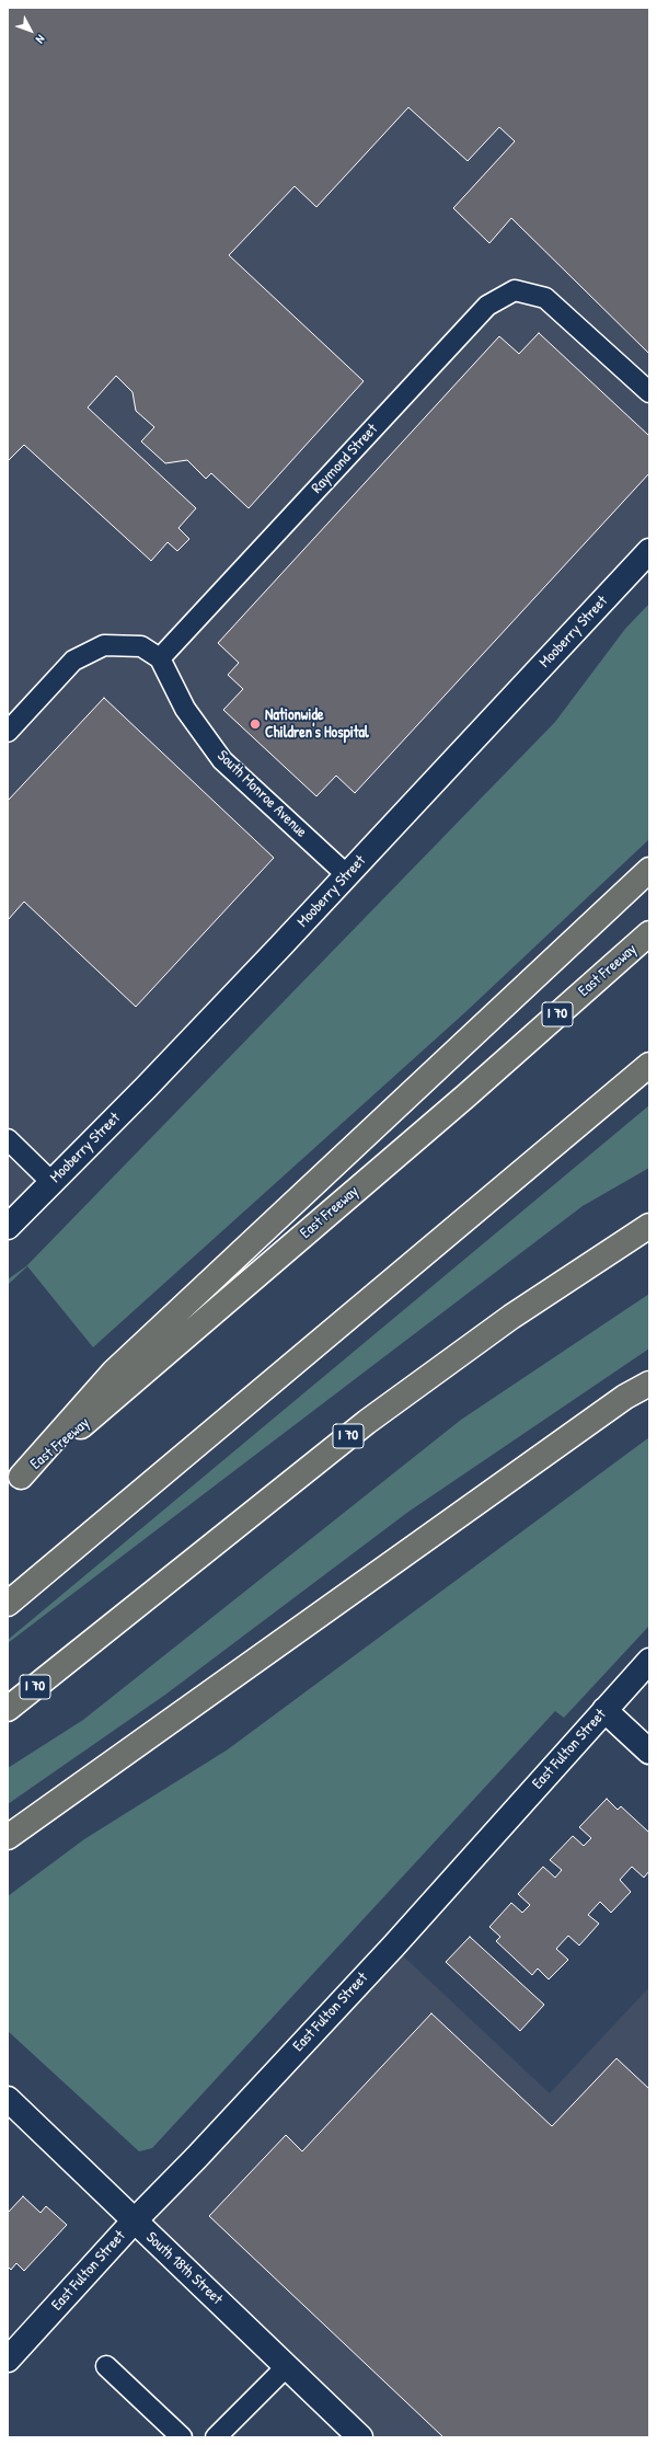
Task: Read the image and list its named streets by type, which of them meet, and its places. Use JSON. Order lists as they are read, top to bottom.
{
  "streets": {
    "highway": ["East Freeway", "I 70"],
    "street": ["Mooberry Street", "East Fulton Street", "South 18th Street"],
    "lane": ["Raymond Street", "South Monroe Avenue"]
  },
  "crossings": [
    ["Raymond Street", "South Monroe Avenue"],
    ["Mooberry Street", "South Monroe Avenue"],
    ["East Fulton Street", "South 18th Street"]
  ],
  "places": ["Nationwide Children's Hospital"],
  "north": "bottom right"
}
